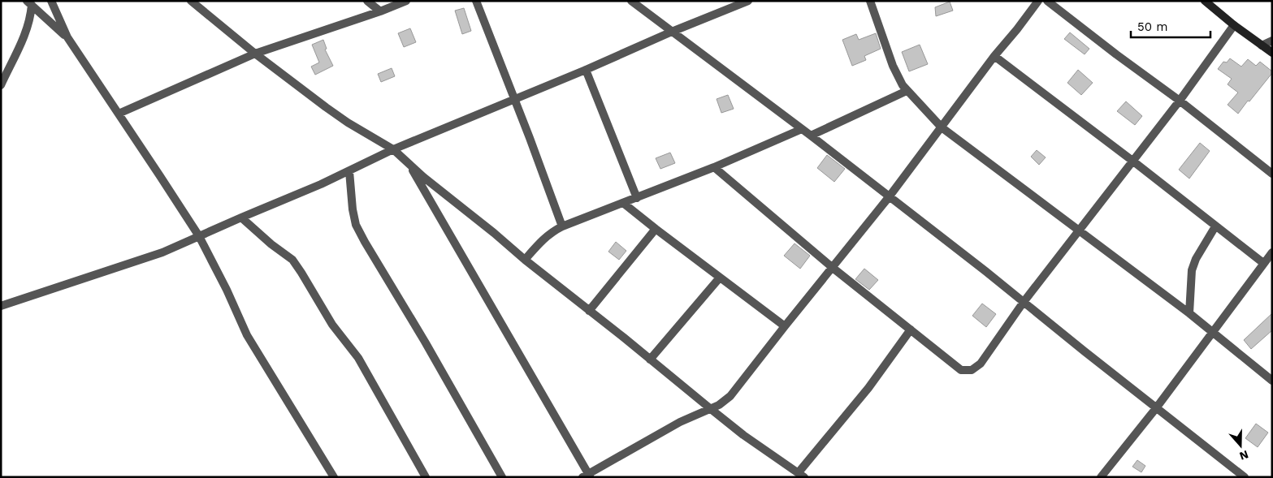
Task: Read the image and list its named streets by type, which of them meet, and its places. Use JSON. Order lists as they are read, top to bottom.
{
  "scale_bar": "50 m",
  "north": "bottom"
}
